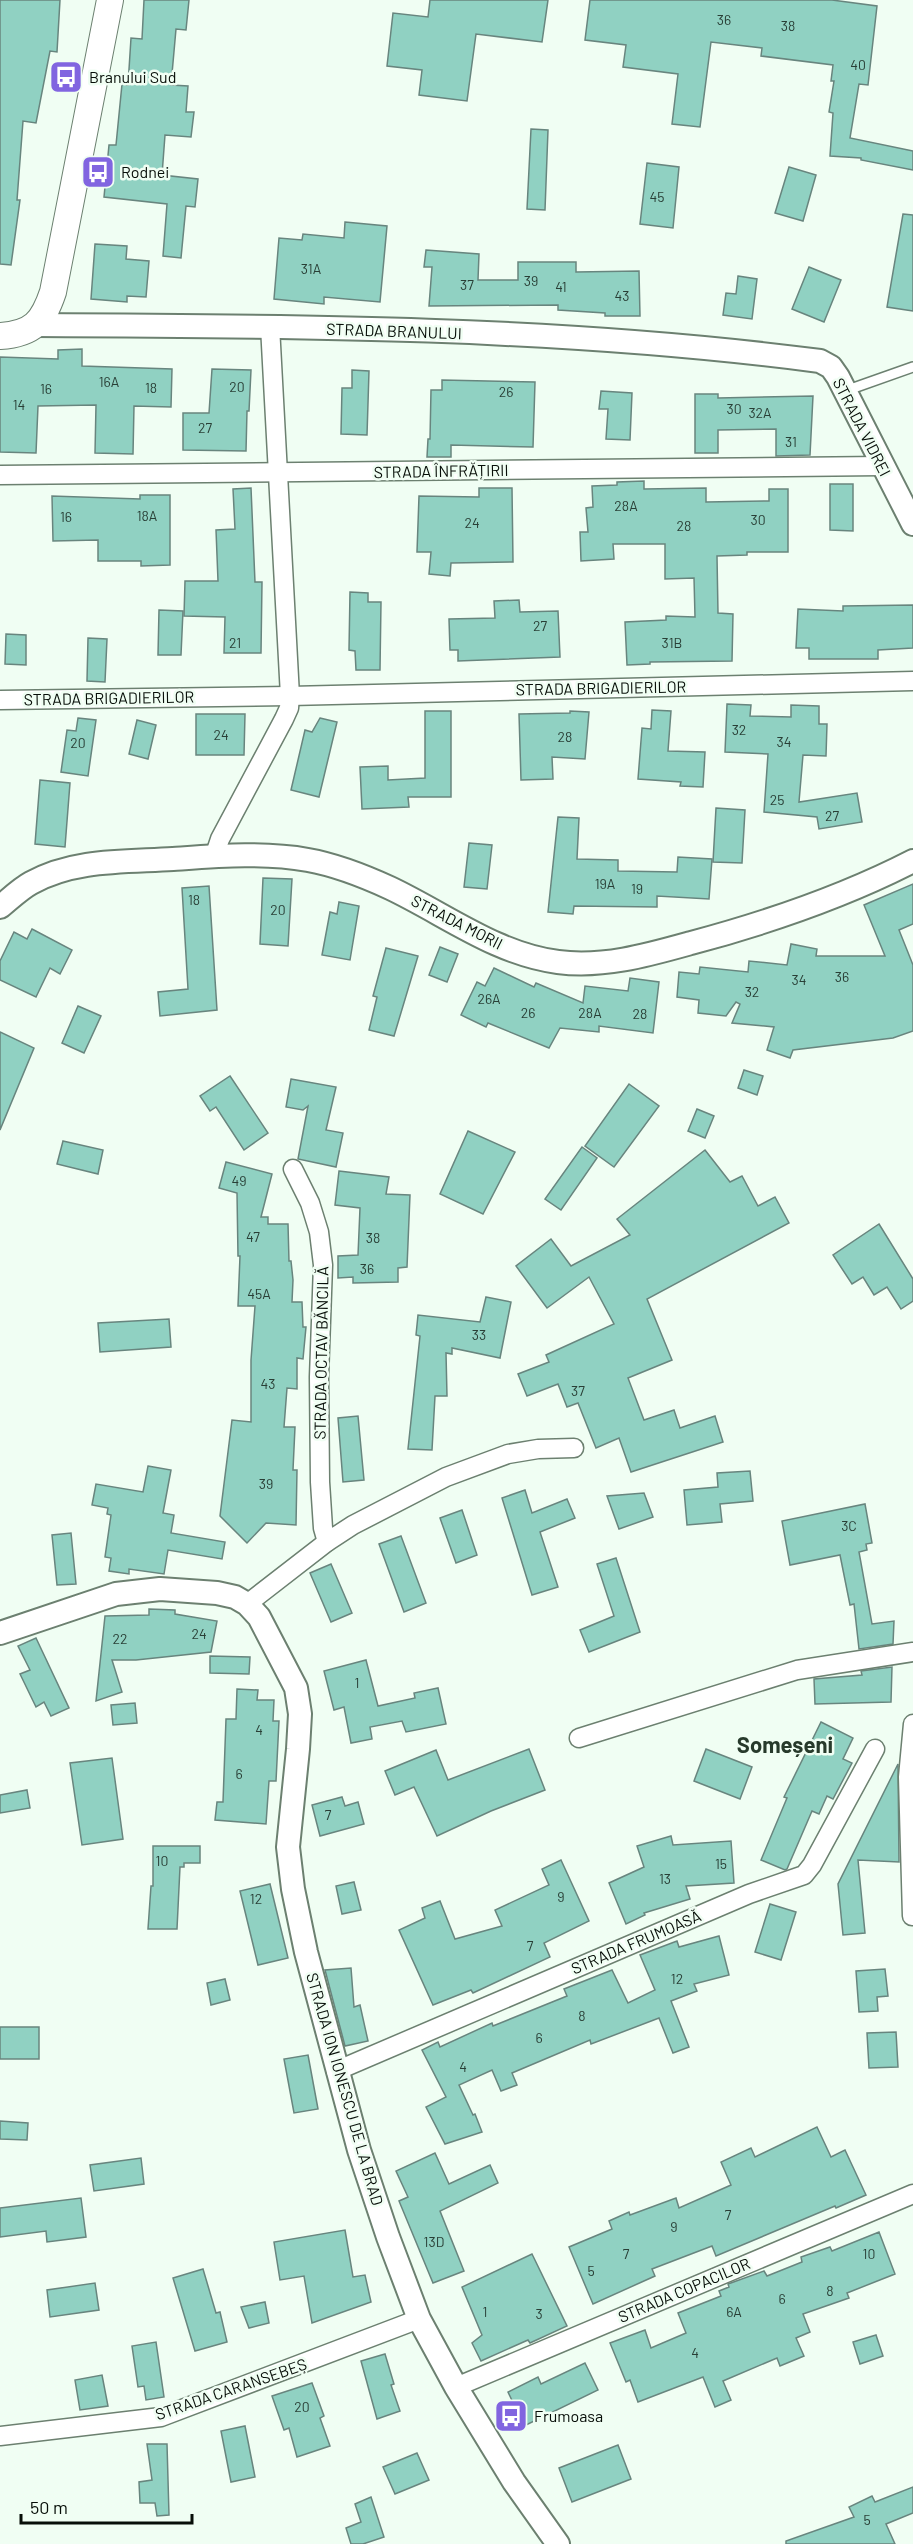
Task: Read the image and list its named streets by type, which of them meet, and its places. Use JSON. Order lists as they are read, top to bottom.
{
  "streets": {
    "main road": ["STRADA BRANULUI"],
    "street": [
      "STRADA VIDREI",
      "STRADA ÎNFRĂȚIRII",
      "STRADA BRIGADIERILOR",
      "STRADA MORII",
      "STRADA OCTAV BĂNCILĂ",
      "STRADA FRUMOASĂ",
      "STRADA ION IONESCU DE LA BRAD",
      "STRADA COPACILOR",
      "STRADA CARANSEBEȘ"
    ]
  },
  "crossings": [
    ["STRADA BRANULUI", "STRADA VIDREI"],
    ["STRADA VIDREI", "STRADA ÎNFRĂȚIRII"],
    ["STRADA FRUMOASĂ", "STRADA ION IONESCU DE LA BRAD"],
    ["STRADA ION IONESCU DE LA BRAD", "STRADA COPACILOR"],
    ["STRADA ION IONESCU DE LA BRAD", "STRADA CARANSEBEȘ"]
  ],
  "districts": ["Someșeni"],
  "places": {
    "bus stop": ["Branului Sud", "Rodnei", "Frumoasa"]
  },
  "house_numbers": [
    "36",
    "38",
    "40",
    "45",
    "31A",
    "39",
    "37",
    "41",
    "43",
    "16A",
    "20",
    "18",
    "16",
    "26",
    "14",
    "30",
    "32A",
    "27",
    "31",
    "28A",
    "18A",
    "16",
    "30",
    "24",
    "28",
    "27",
    "21",
    "31B",
    "32",
    "24",
    "28",
    "34",
    "20",
    "25",
    "27",
    "19A",
    "19",
    "18",
    "20",
    "36",
    "34",
    "32",
    "26A",
    "26",
    "28A",
    "28",
    "49",
    "47",
    "38",
    "36",
    "45A",
    "33",
    "43",
    "37",
    "39",
    "3C",
    "24",
    "22",
    "1",
    "4",
    "6",
    "7",
    "10",
    "15",
    "13",
    "9",
    "12",
    "7",
    "12",
    "8",
    "6",
    "4",
    "7",
    "9",
    "13D",
    "7",
    "10",
    "5",
    "8",
    "6",
    "1",
    "6A",
    "3",
    "4",
    "20",
    "5"
  ],
  "scale_bar": "50 m"
}
